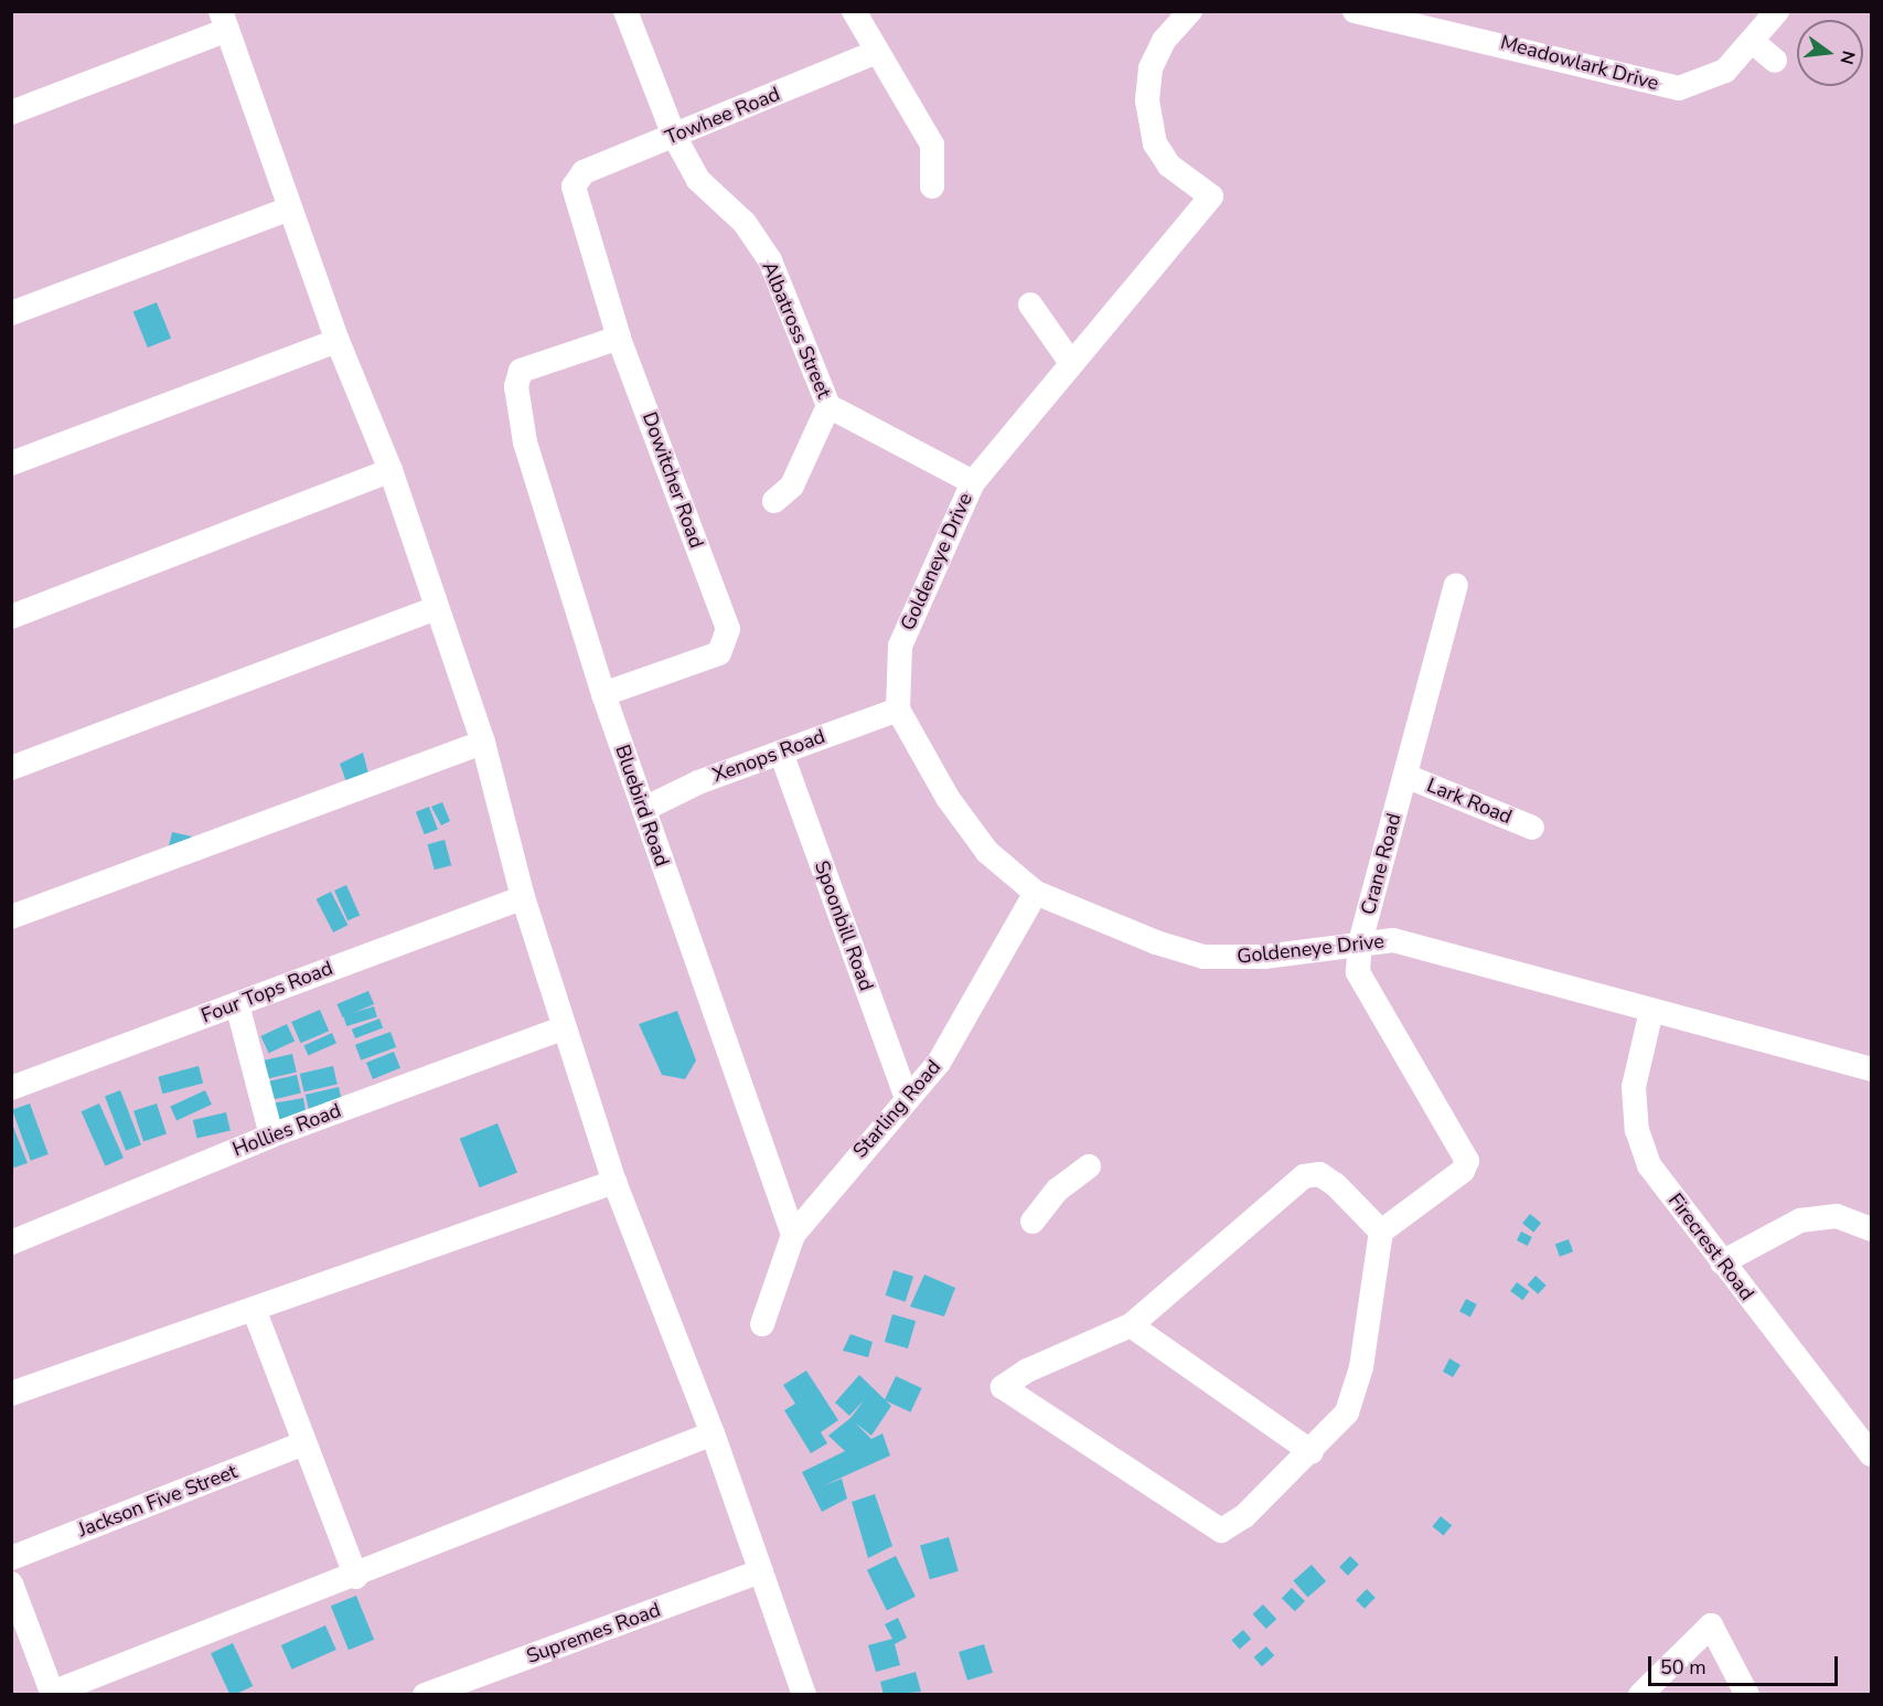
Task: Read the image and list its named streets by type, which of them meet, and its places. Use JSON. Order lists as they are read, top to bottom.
{
  "streets": {
    "street": [
      "Meadowlark Drive",
      "Towhee Road",
      "Albatross Street",
      "Dowitcher Road",
      "Goldeneye Drive",
      "Xenops Road",
      "Lark Road",
      "Bluebird Road",
      "Crane Road",
      "Spoonbill Road",
      "Four Tops Road",
      "Starling Road",
      "Hollies Road",
      "Firecrest Road",
      "Jackson Five Street",
      "Supremes Road"
    ]
  },
  "crossings": [
    ["Towhee Road", "Albatross Street"],
    ["Towhee Road", "Dowitcher Road"],
    ["Albatross Street", "Goldeneye Drive"],
    ["Dowitcher Road", "Bluebird Road"],
    ["Goldeneye Drive", "Xenops Road"],
    ["Goldeneye Drive", "Crane Road"],
    ["Goldeneye Drive", "Starling Road"],
    ["Goldeneye Drive", "Firecrest Road"],
    ["Xenops Road", "Bluebird Road"],
    ["Xenops Road", "Spoonbill Road"],
    ["Lark Road", "Crane Road"],
    ["Bluebird Road", "Starling Road"],
    ["Spoonbill Road", "Starling Road"]
  ],
  "scale_bar": "50 m",
  "north": "right"
}
